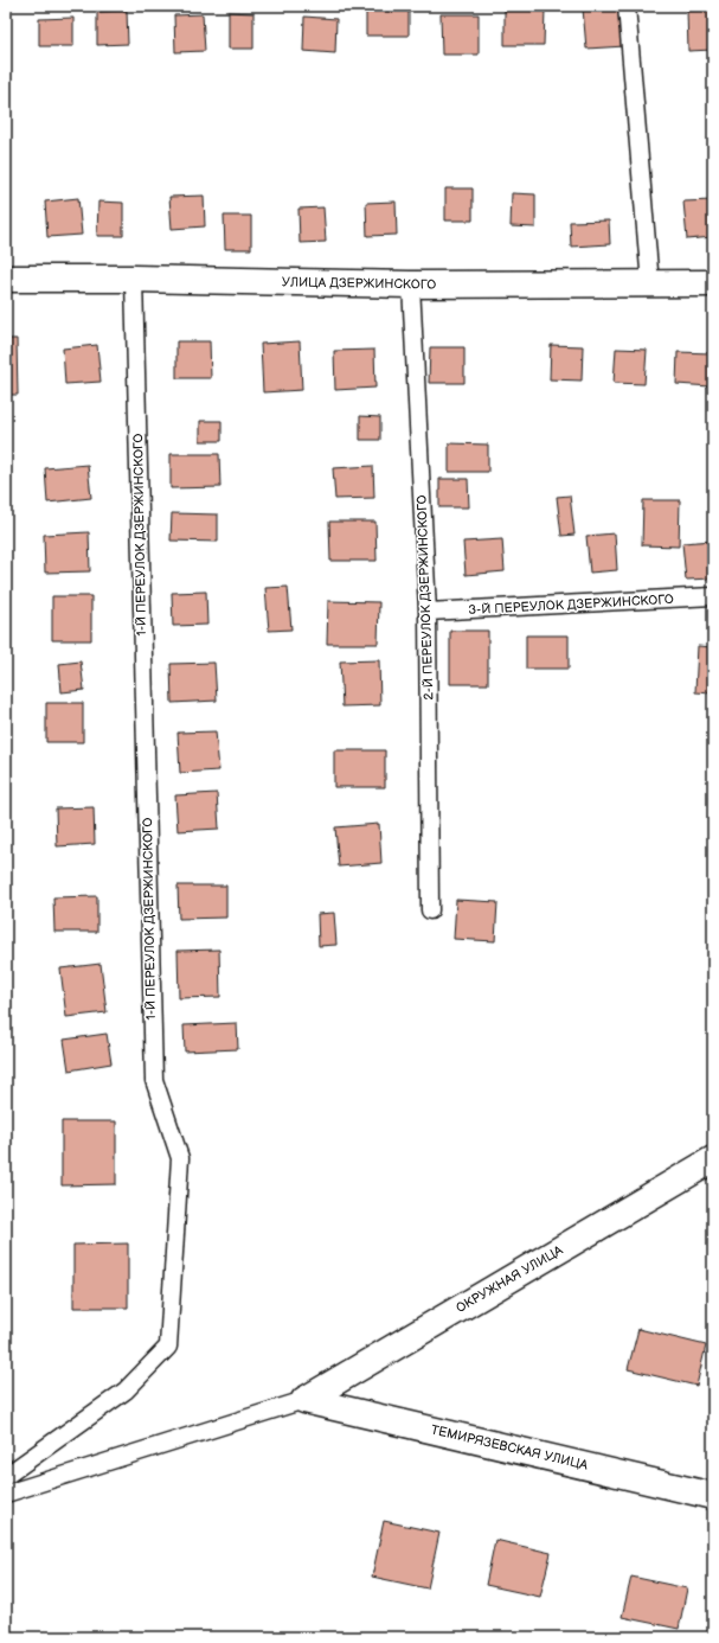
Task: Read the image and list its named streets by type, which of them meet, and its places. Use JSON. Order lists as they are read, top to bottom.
{
  "streets": {
    "street": ["УЛИЦА ДЗЕРЖИНСКОГО", "ОКРУЖНАЯ УЛИЦА", "ТЕМИРЯЗЕВСКАЯ УЛИЦА"],
    "lane": ["1-Й ПЕРЕУЛОК ДЗЕРЖИНСКОГО", "2-Й ПЕРЕУЛОК ДЗЕРЖИНСКОГО", "3-Й ПЕРЕУЛОК ДЗЕРЖИНСКОГО"]
  },
  "crossings": [
    ["УЛИЦА ДЗЕРЖИНСКОГО", "1-Й ПЕРЕУЛОК ДЗЕРЖИНСКОГО"],
    ["УЛИЦА ДЗЕРЖИНСКОГО", "2-Й ПЕРЕУЛОК ДЗЕРЖИНСКОГО"],
    ["2-Й ПЕРЕУЛОК ДЗЕРЖИНСКОГО", "3-Й ПЕРЕУЛОК ДЗЕРЖИНСКОГО"],
    ["ОКРУЖНАЯ УЛИЦА", "ТЕМИРЯЗЕВСКАЯ УЛИЦА"]
  ]
}
